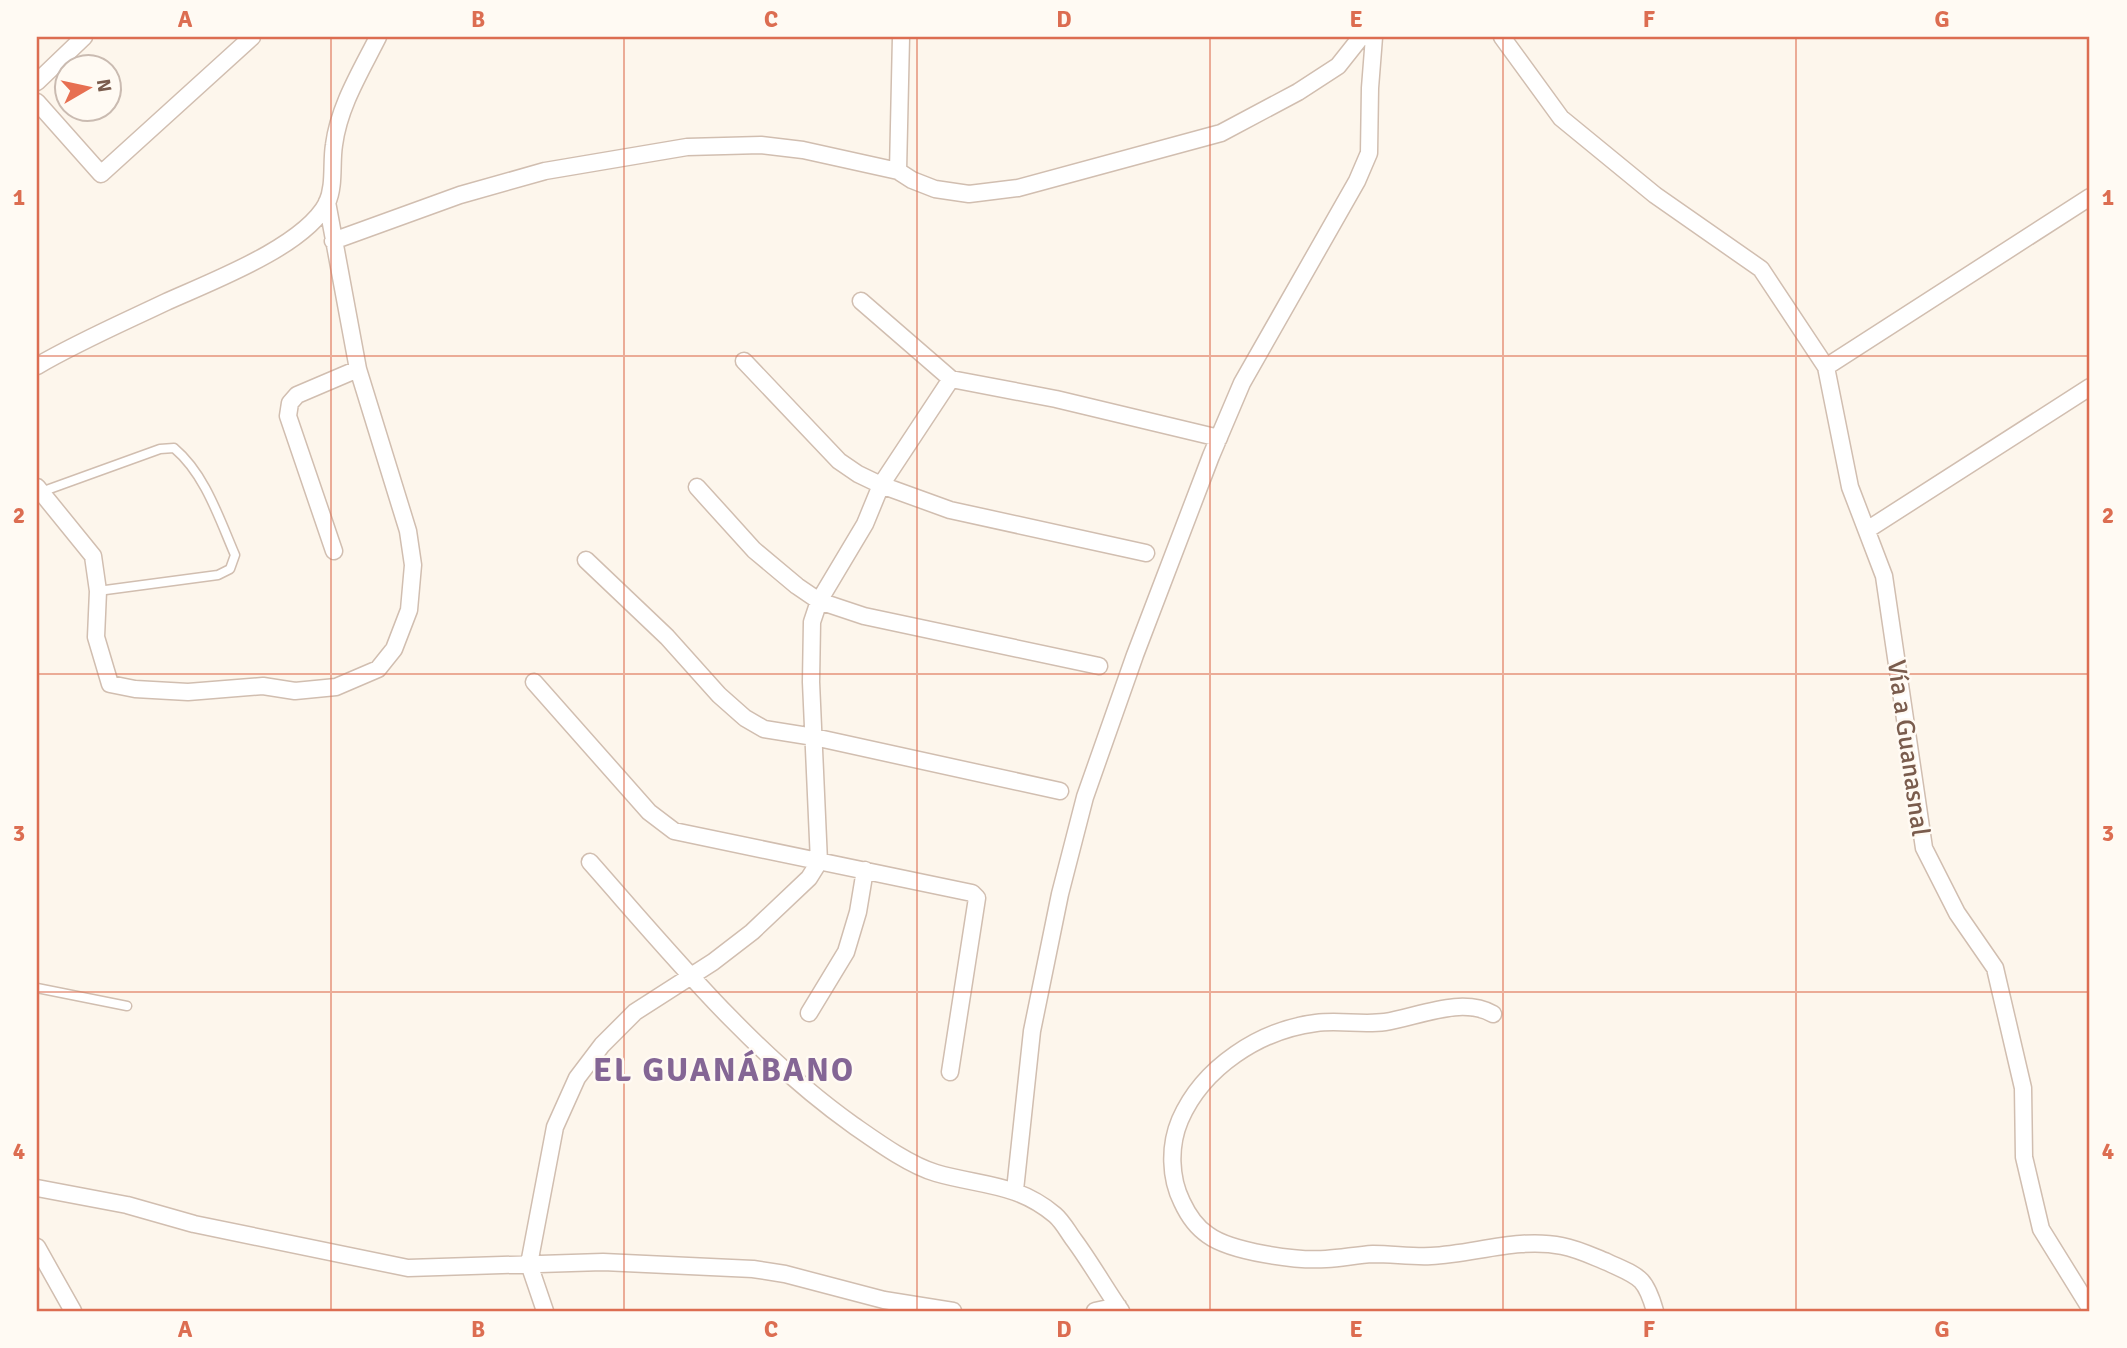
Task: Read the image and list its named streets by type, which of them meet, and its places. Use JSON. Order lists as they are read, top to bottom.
{
  "streets": {
    "street": ["Vía a Guanasnal"]
  },
  "districts": ["EL GUANÁBANO"],
  "north": "right",
  "grid": {
    "columns": [
      "A",
      "B",
      "C",
      "D",
      "E",
      "F",
      "G"
    ],
    "rows": [
      "1",
      "2",
      "3",
      "4"
    ]
  }
}
